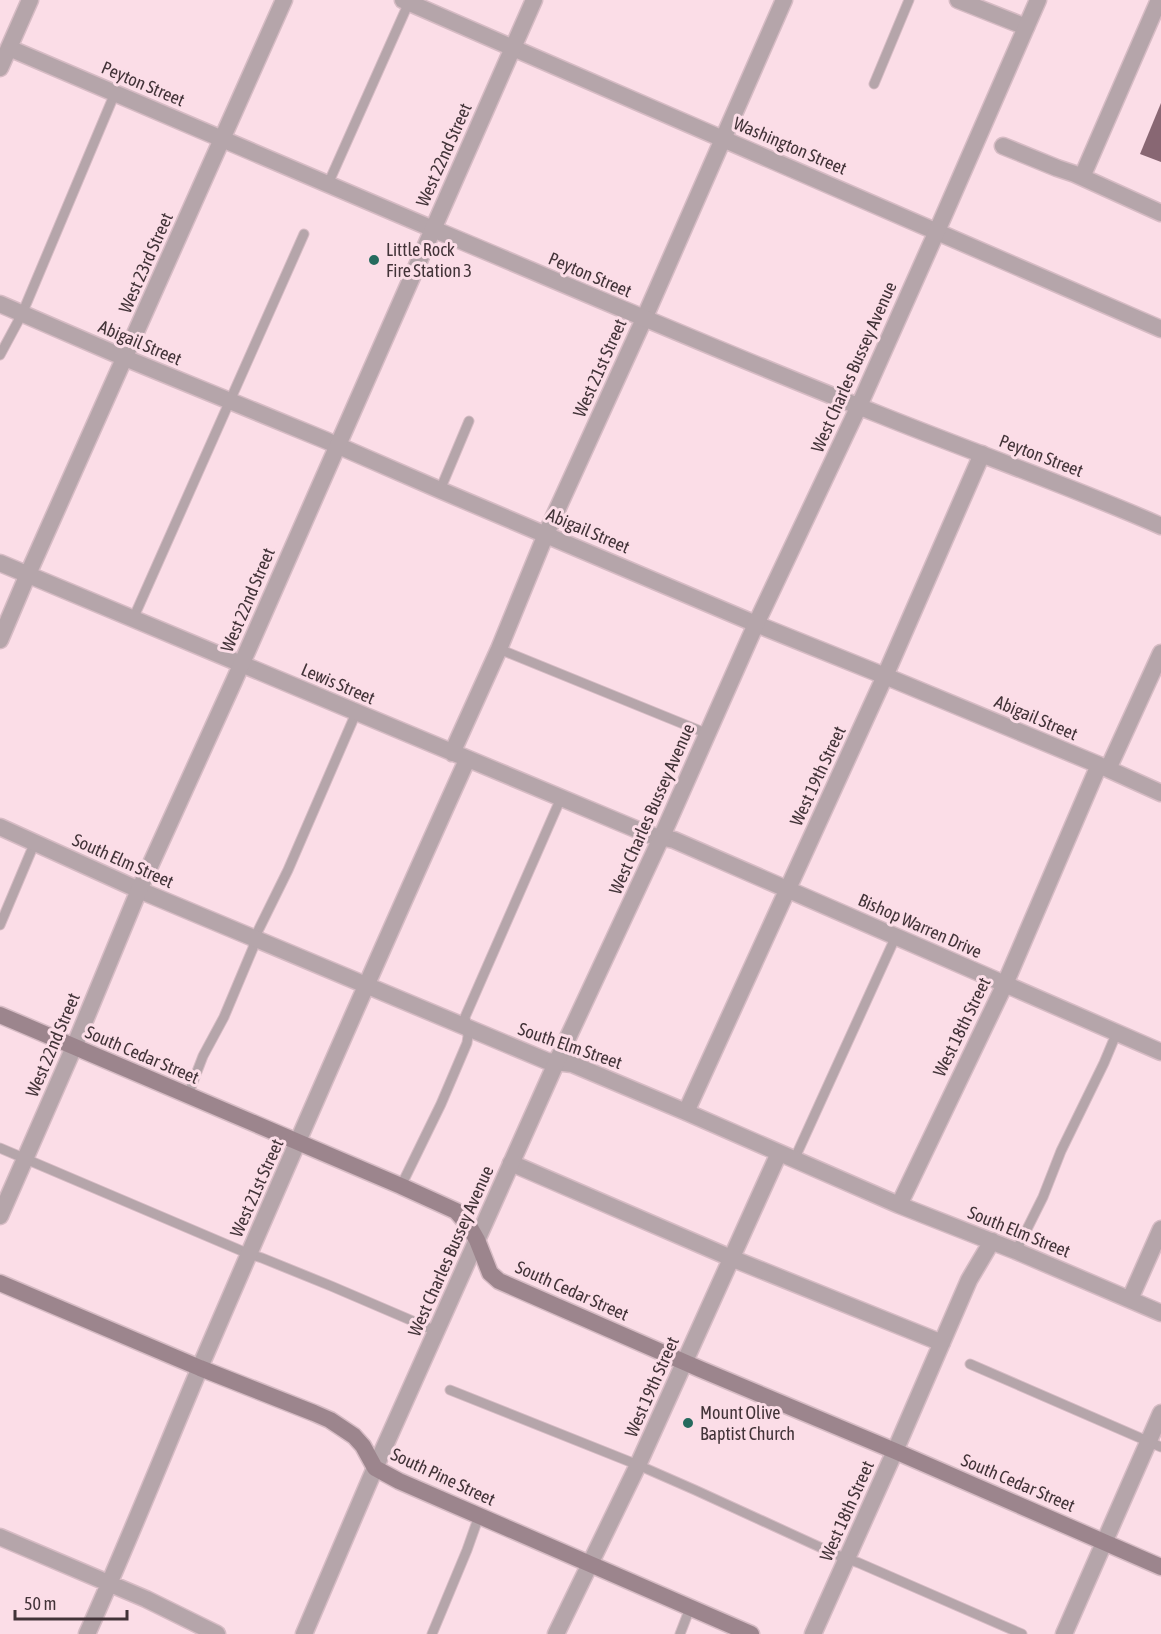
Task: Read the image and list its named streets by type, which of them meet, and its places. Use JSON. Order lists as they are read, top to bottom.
{
  "streets": {
    "main road": ["South Cedar Street", "South Pine Street"],
    "street": [
      "Peyton Street",
      "Washington Street",
      "West 22nd Street",
      "West 23rd Street",
      "Abigail Street",
      "West Charles Bussey Avenue",
      "West 21st Street",
      "Lewis Street",
      "West 19th Street",
      "South Elm Street",
      "Bishop Warren Drive",
      "West 18th Street"
    ]
  },
  "crossings": [
    ["Peyton Street", "West 22nd Street"],
    ["Peyton Street", "West 23rd Street"],
    ["Peyton Street", "West Charles Bussey Avenue"],
    ["Peyton Street", "West 21st Street"],
    ["Peyton Street", "West 19th Street"],
    ["Washington Street", "West 22nd Street"],
    ["Washington Street", "West Charles Bussey Avenue"],
    ["Washington Street", "West 21st Street"],
    ["West 22nd Street", "Abigail Street"],
    ["West 22nd Street", "Lewis Street"],
    ["West 22nd Street", "South Elm Street"],
    ["West 22nd Street", "South Cedar Street"],
    ["West 23rd Street", "Abigail Street"],
    ["West 23rd Street", "Lewis Street"],
    ["Abigail Street", "West Charles Bussey Avenue"],
    ["Abigail Street", "West 21st Street"],
    ["Abigail Street", "West 19th Street"],
    ["Abigail Street", "West 18th Street"],
    ["West Charles Bussey Avenue", "Lewis Street"],
    ["West Charles Bussey Avenue", "South Elm Street"],
    ["West Charles Bussey Avenue", "Bishop Warren Drive"],
    ["West Charles Bussey Avenue", "South Cedar Street"],
    ["West Charles Bussey Avenue", "South Pine Street"],
    ["West 21st Street", "Lewis Street"],
    ["West 21st Street", "South Elm Street"],
    ["West 21st Street", "South Cedar Street"],
    ["West 21st Street", "South Pine Street"],
    ["Lewis Street", "Bishop Warren Drive"],
    ["West 19th Street", "South Elm Street"],
    ["West 19th Street", "Bishop Warren Drive"],
    ["West 19th Street", "South Cedar Street"],
    ["West 19th Street", "South Pine Street"],
    ["South Elm Street", "West 18th Street"],
    ["Bishop Warren Drive", "West 18th Street"],
    ["West 18th Street", "South Cedar Street"]
  ],
  "places": ["Little Rock Fire Station 3", "Mount Olive Baptist Church"],
  "scale_bar": "50 m"
}
